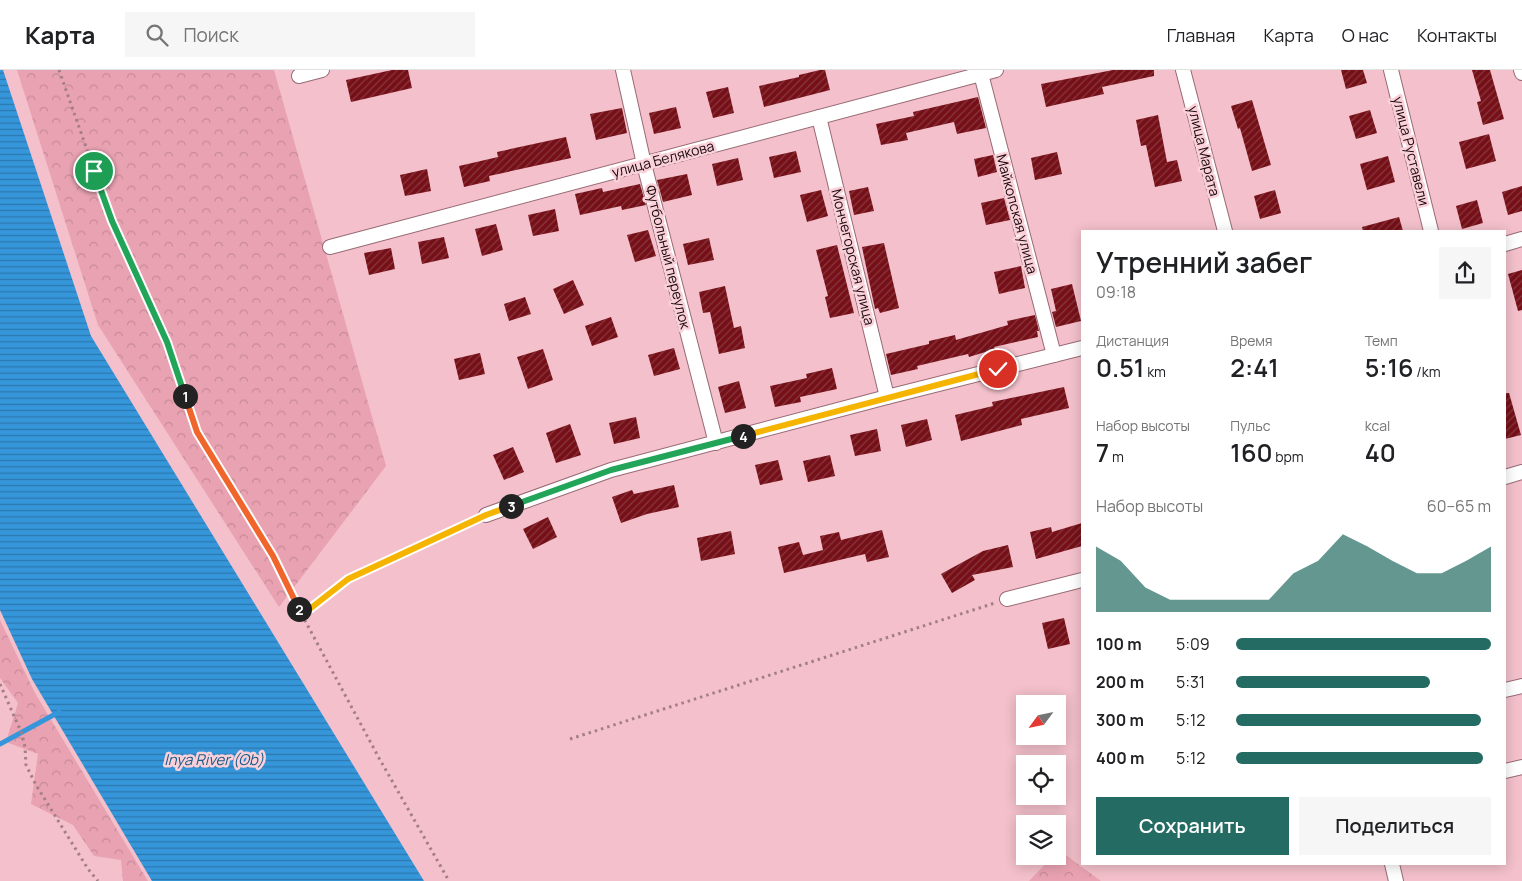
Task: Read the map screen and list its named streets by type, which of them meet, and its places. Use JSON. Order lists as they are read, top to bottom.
{
  "streets": {
    "street": [
      "улица Марата",
      "улица Руставели",
      "улица Белякова",
      "Майкопская улица",
      "Футбольный переулок",
      "Мончегорская улица"
    ]
  },
  "crossings": [
    ["улица Белякова", "Майкопская улица"],
    ["улица Белякова", "Футбольный переулок"],
    ["улица Белякова", "Мончегорская улица"]
  ],
  "water": ["Inya River (Ob)"],
  "north": "bottom left",
  "page": {
    "header": "Карта",
    "search": "Поиск",
    "nav": [
      "Главная",
      "Карта",
      "О нас",
      "Контакты"
    ],
    "heading": ["Утренний забег", "09:18"],
    "stats": [
      ["Дистанция", "0.51 km"],
      ["Время", "2:41"],
      ["Темп", "5:16 /km"],
      ["Набор высоты", "7 m"],
      ["Пульс", "160 bpm"],
      ["kcal", "40"]
    ],
    "pins": [
      "1",
      "4",
      "3",
      "2"
    ],
    "chart": ["Набор высоты", "60–65 m"],
    "list": [
      {
        "name": "100 m",
        "note": "5:09"
      },
      {
        "name": "200 m",
        "note": "5:31"
      },
      {
        "name": "300 m",
        "note": "5:12"
      },
      {
        "name": "400 m",
        "note": "5:12"
      }
    ],
    "buttons": ["Сохранить", "Поделиться"]
  }
}
